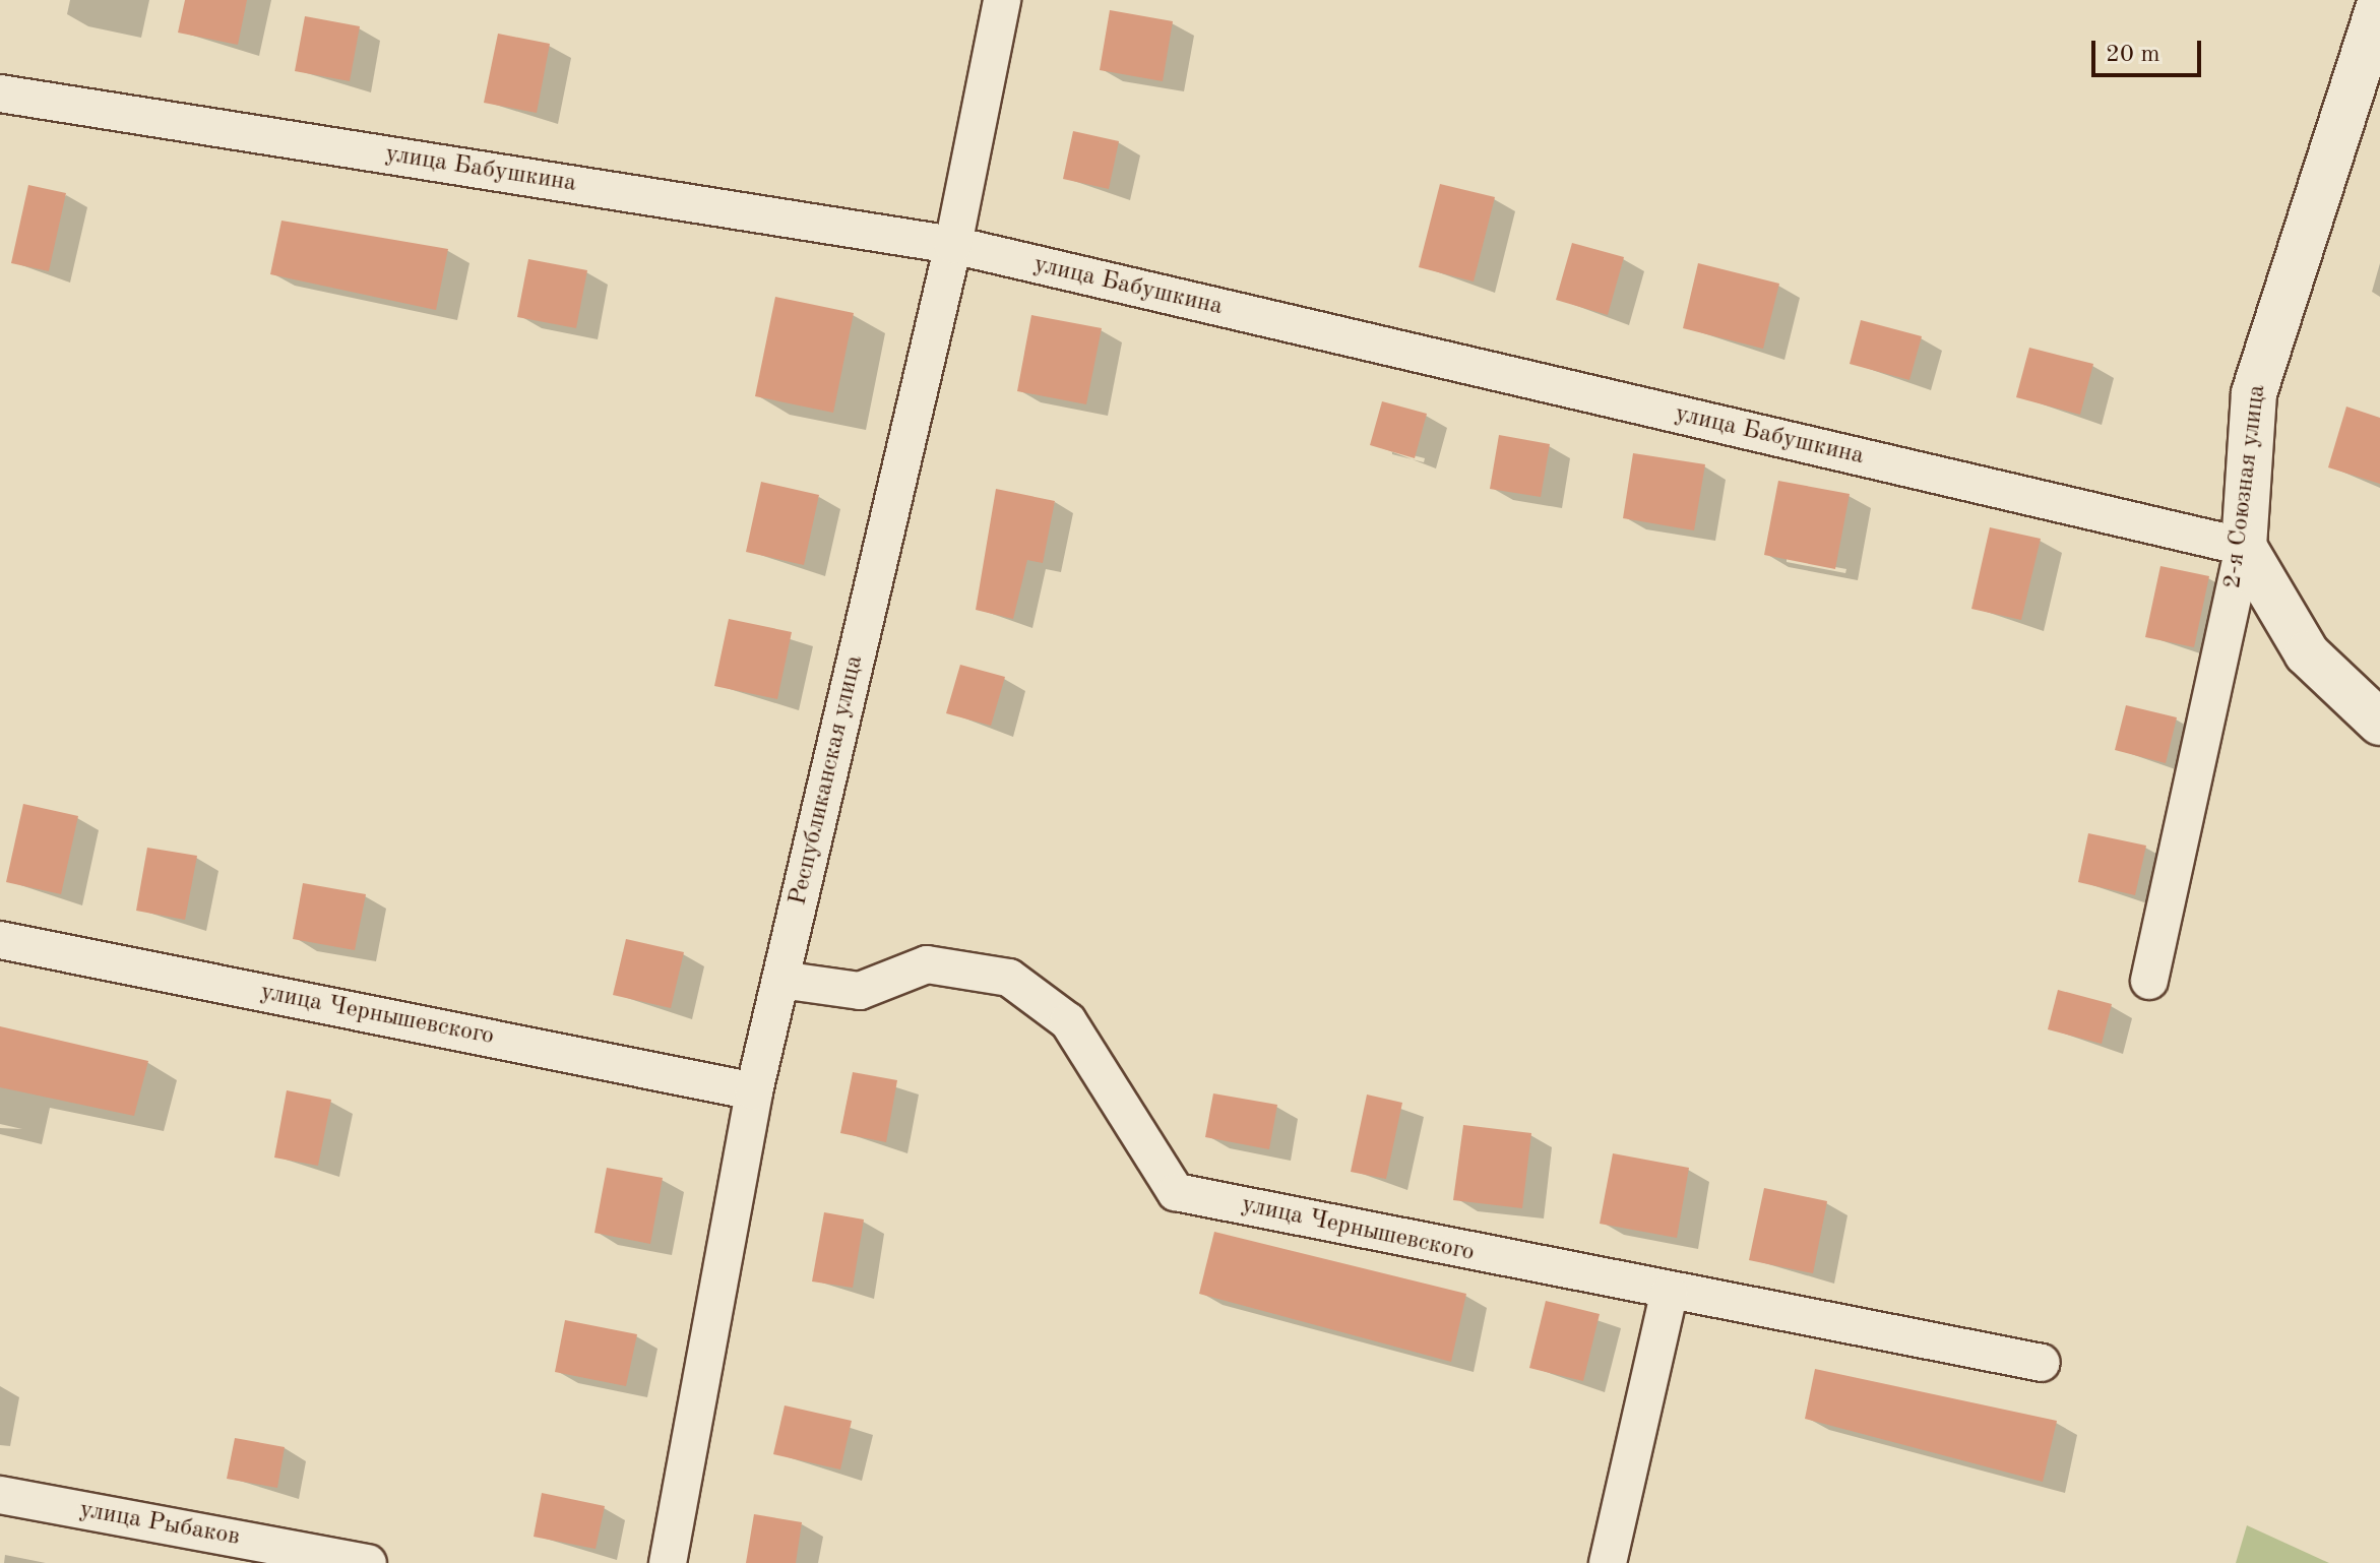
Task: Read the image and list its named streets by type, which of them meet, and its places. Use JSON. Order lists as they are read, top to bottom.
{
  "streets": {
    "main road": ["2-я Союзная улица"],
    "street": [
      "улица Бабушкина",
      "Республиканская улица",
      "улица Чернышевского",
      "улица Рыбаков"
    ]
  },
  "crossings": [
    ["улица Бабушкина", "2-я Союзная улица"],
    ["улица Бабушкина", "Республиканская улица"],
    ["Республиканская улица", "улица Чернышевского"]
  ],
  "scale_bar": "20 m"
}
